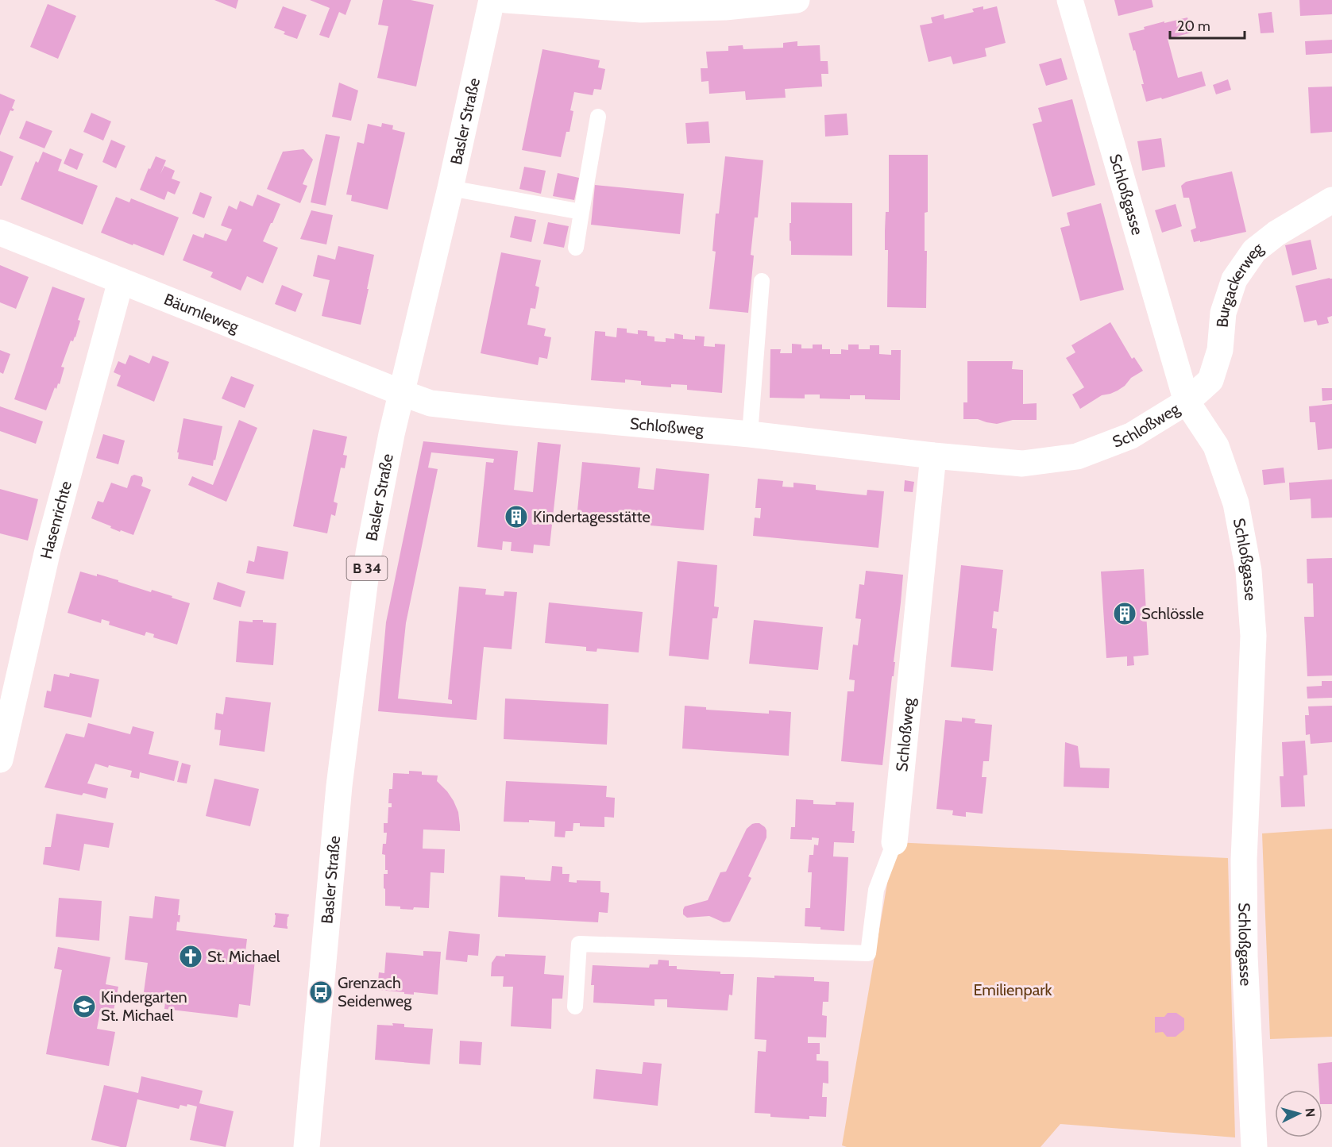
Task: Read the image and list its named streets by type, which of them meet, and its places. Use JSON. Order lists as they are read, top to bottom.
{
  "streets": {
    "street": [
      "Basler Straße",
      "Schloßgasse",
      "Burgackerweg",
      "Bäumleweg",
      "Schloßweg",
      "Hasenrichte",
      "B 34"
    ]
  },
  "crossings": [
    ["Basler Straße", "Bäumleweg"],
    ["Basler Straße", "Schloßweg"],
    ["Schloßgasse", "Burgackerweg"],
    ["Schloßgasse", "Schloßweg"],
    ["Burgackerweg", "Schloßweg"],
    ["Bäumleweg", "Schloßweg"],
    ["Bäumleweg", "Hasenrichte"]
  ],
  "parks": ["Emilienpark"],
  "places": {
    "building": ["Kindertagesstätte", "Schlössle"],
    "church": ["St. Michael"],
    "bus stop": ["Grenzach Seidenweg"],
    "school or university": ["Kindergarten St. Michael"]
  },
  "scale_bar": "20 m",
  "north": "right"
}
